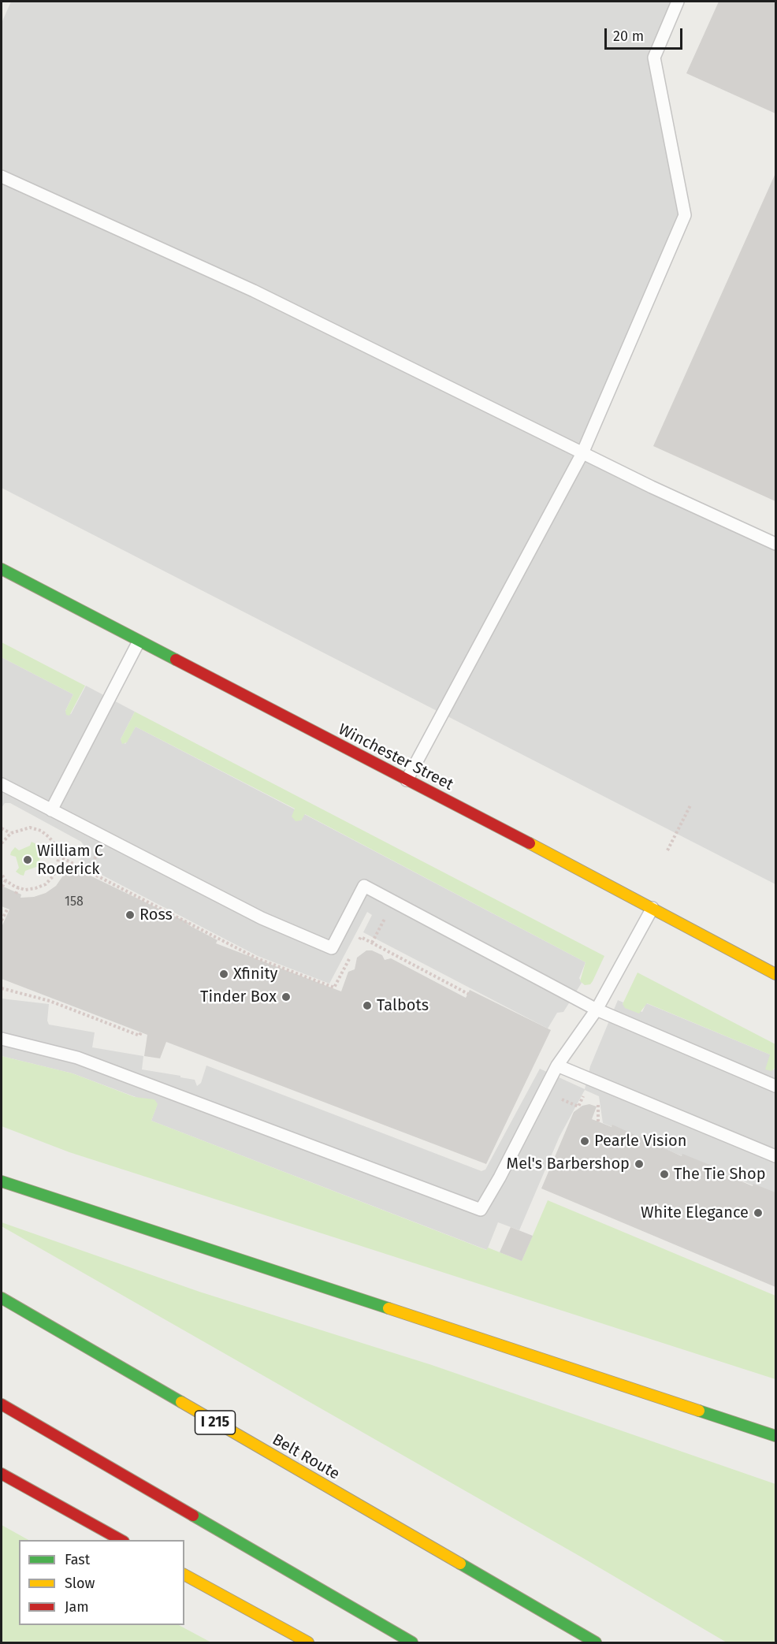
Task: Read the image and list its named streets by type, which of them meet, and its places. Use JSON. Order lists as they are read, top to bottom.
{
  "streets": {
    "main road": ["Winchester Street", "I 215", "Belt Route"]
  },
  "places": [
    "William C Roderick",
    "Ross",
    "Xfinity",
    "Tinder Box",
    "Talbots",
    "Pearle Vision",
    "Mel's Barbershop",
    "The Tie Shop",
    "White Elegance"
  ],
  "house_numbers": ["158"],
  "legend": ["Fast", "Slow", "Jam"],
  "scale_bar": "20 m"
}
